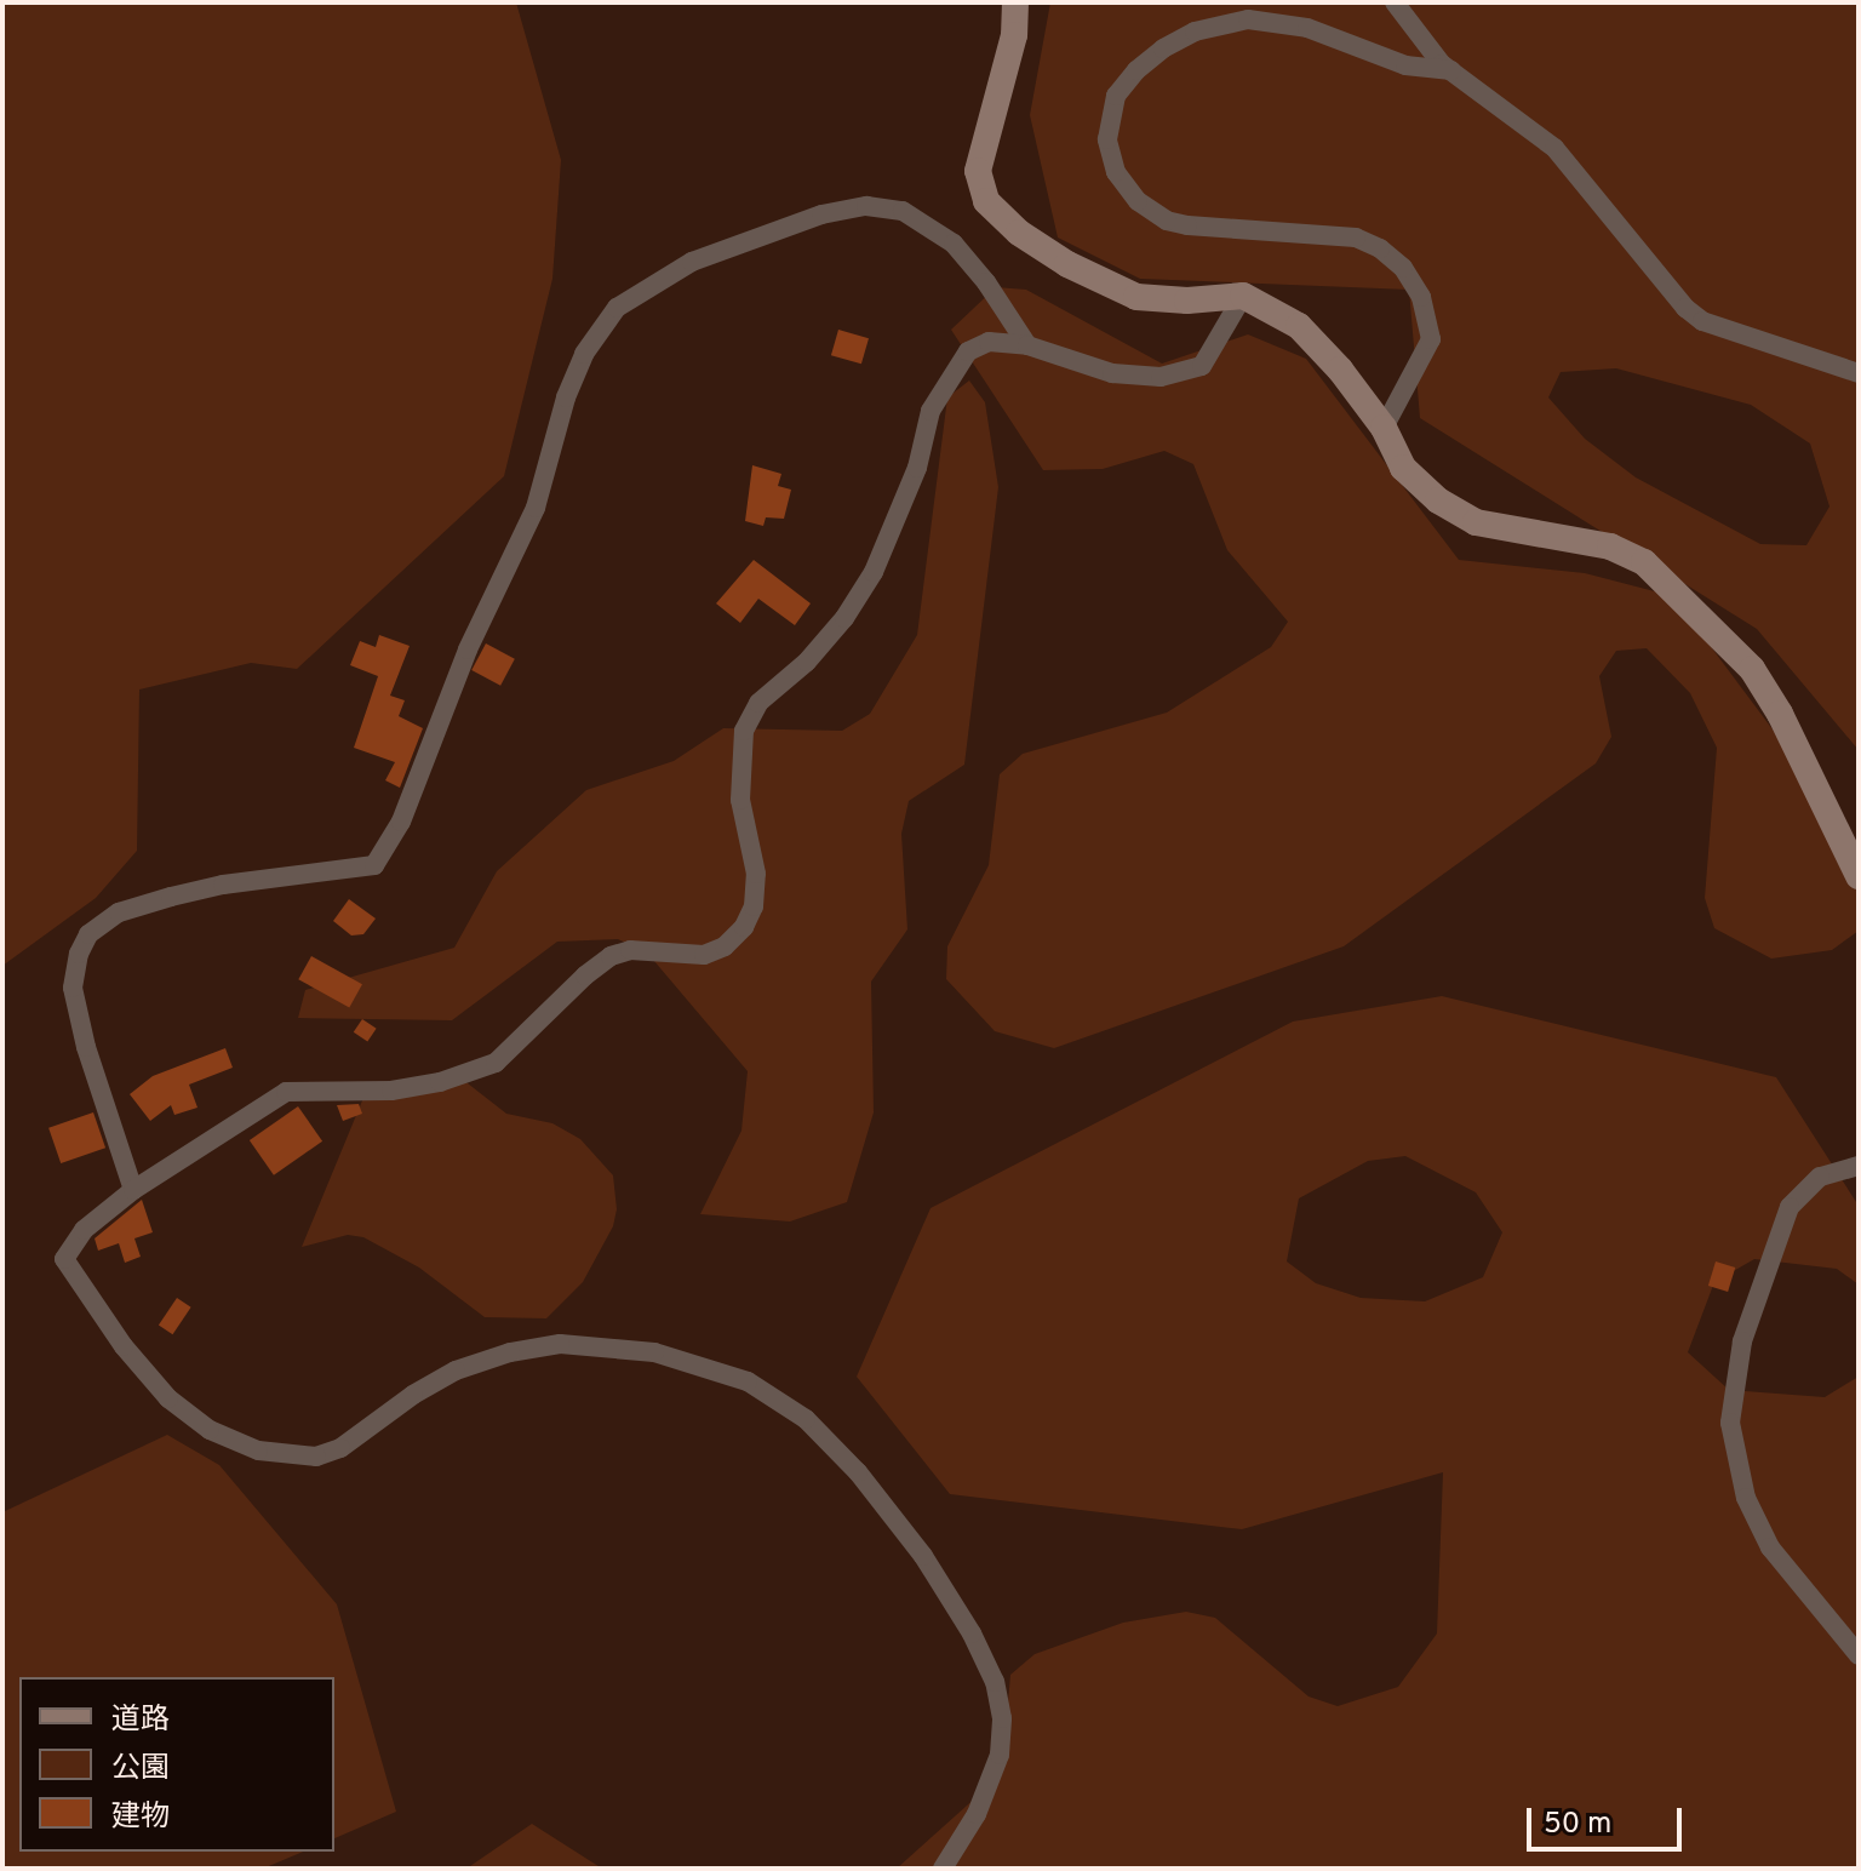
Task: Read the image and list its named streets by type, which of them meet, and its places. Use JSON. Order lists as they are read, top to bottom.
{
  "legend": ["道路", "公園", "建物"],
  "scale_bar": "50 m"
}
